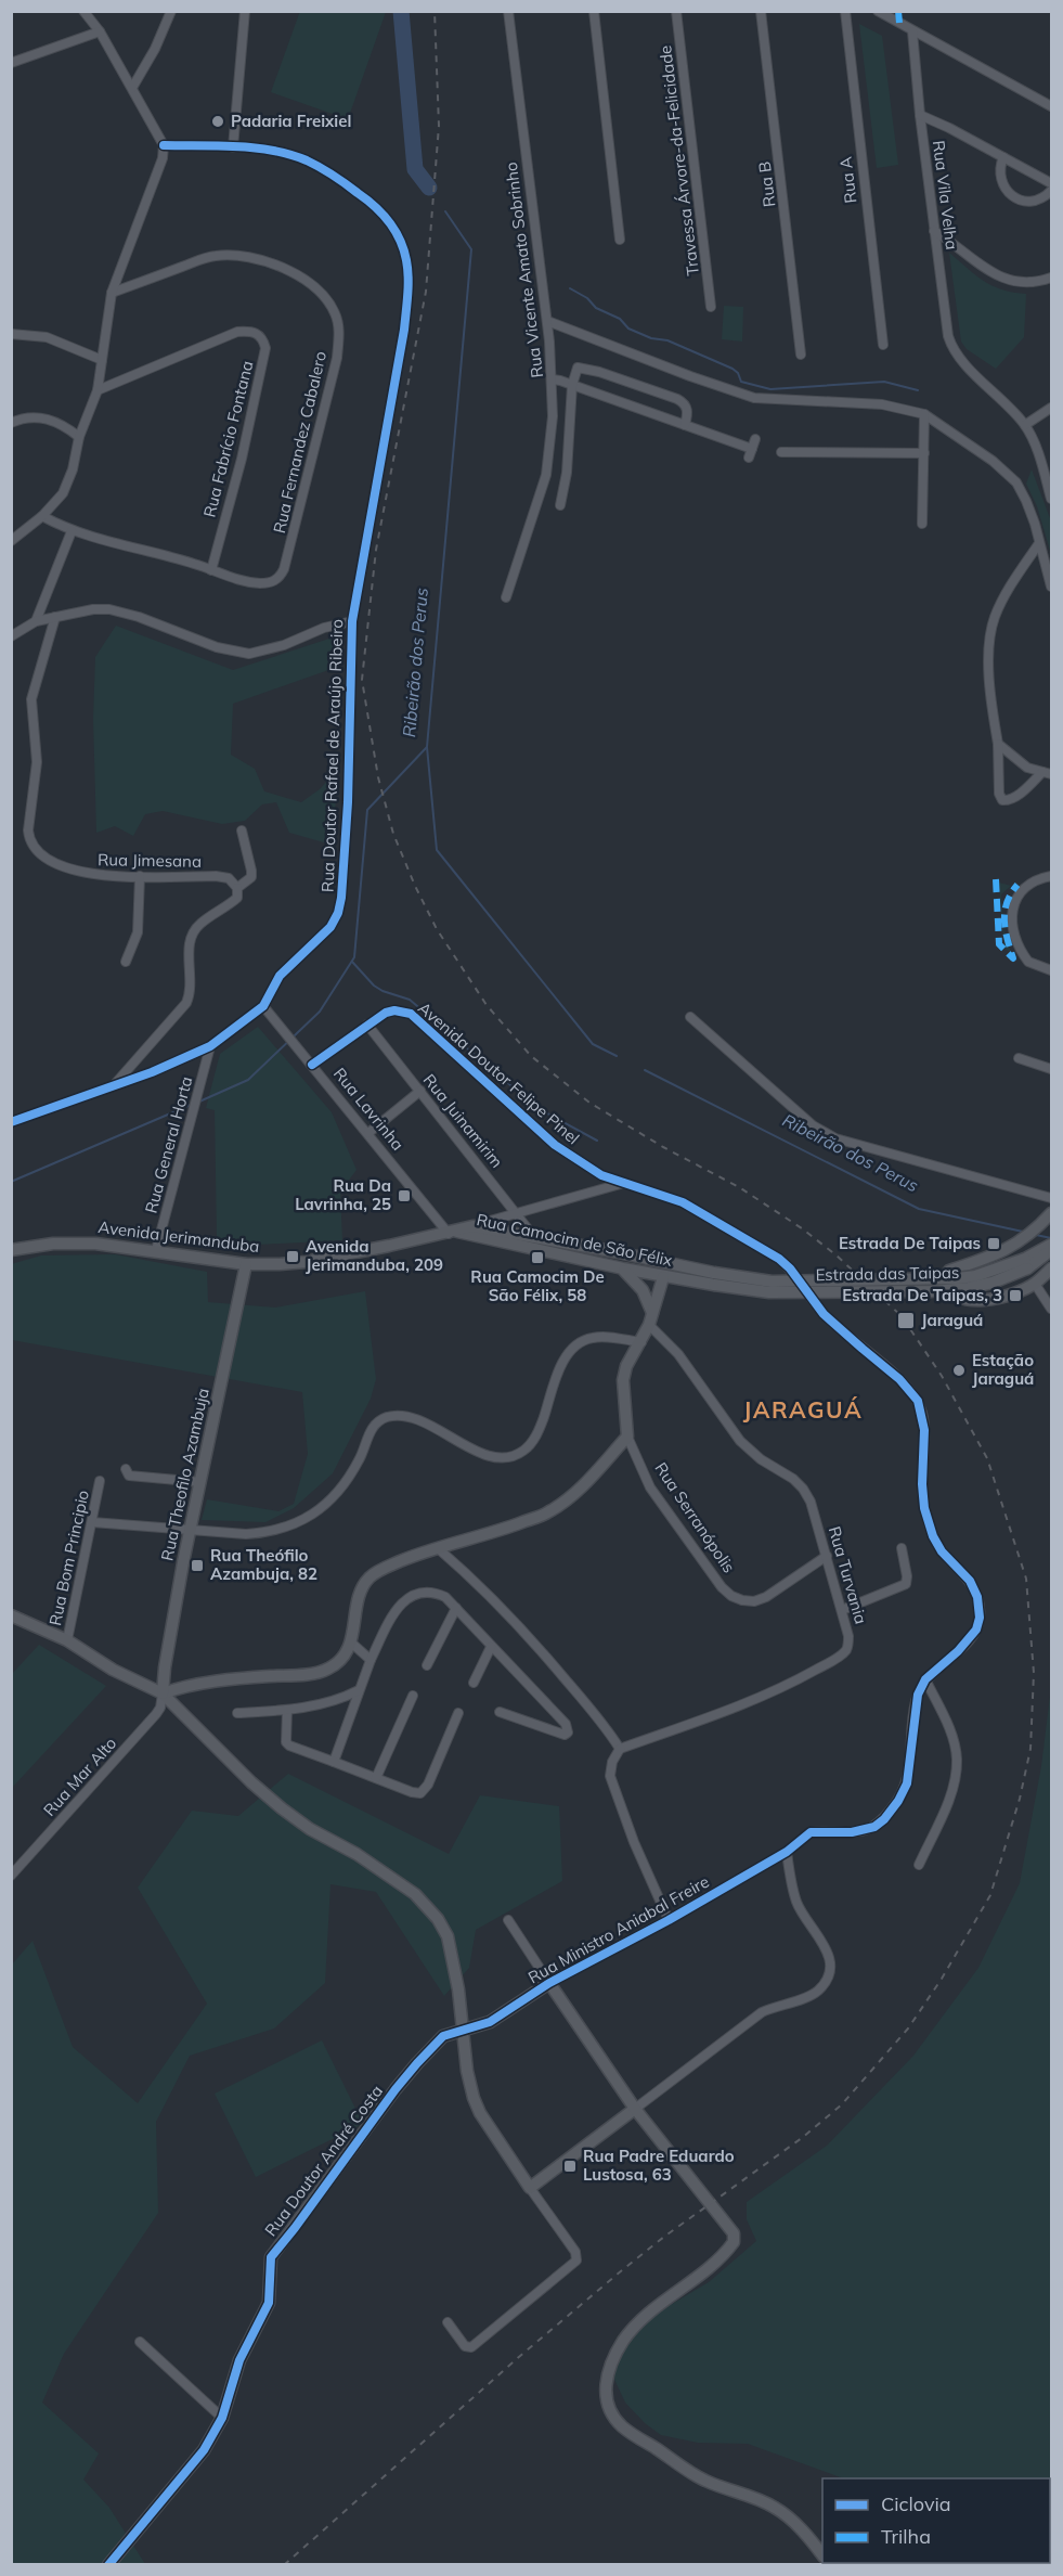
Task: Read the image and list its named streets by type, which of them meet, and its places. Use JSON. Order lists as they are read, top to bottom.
{
  "streets": {
    "street": [
      "Travessa Árvore-da-Felicidade",
      "Rua A",
      "Rua B",
      "Rua Vila Velha",
      "Rua Vicente Amato Sobrinho",
      "Rua Fabrício Fontana",
      "Rua Fernandez Cabalero",
      "Rua Doutor Rafael de Araújo Ribeiro",
      "Rua Jimesana",
      "Avenida Doutor Felipe Pinel",
      "Rua Lavrinha",
      "Rua Juinamirim",
      "Rua General Horta",
      "Avenida Jerimanduba",
      "Rua Camocim de São Félix",
      "Estrada das Taipas",
      "Rua Theofilo Azambuja",
      "Rua Serranópolis",
      "Rua Bom Principio",
      "Rua Turvania",
      "Rua Mar Alto",
      "Rua Ministro Aniabal Freire",
      "Rua Doutor André Costa"
    ]
  },
  "crossings": [
    ["Rua Fabrício Fontana", "Rua Fernandez Cabalero"],
    ["Rua Doutor Rafael de Araújo Ribeiro", "Rua Lavrinha"],
    ["Rua Doutor Rafael de Araújo Ribeiro", "Rua General Horta"],
    ["Avenida Doutor Felipe Pinel", "Rua Lavrinha"],
    ["Avenida Doutor Felipe Pinel", "Rua Juinamirim"],
    ["Avenida Doutor Felipe Pinel", "Rua Ministro Aniabal Freire"],
    ["Rua Lavrinha", "Avenida Jerimanduba"],
    ["Rua Lavrinha", "Rua Camocim de São Félix"],
    ["Rua Juinamirim", "Rua Camocim de São Félix"],
    ["Rua General Horta", "Avenida Jerimanduba"],
    ["Avenida Jerimanduba", "Rua Camocim de São Félix"],
    ["Avenida Jerimanduba", "Rua Theofilo Azambuja"],
    ["Rua Camocim de São Félix", "Estrada das Taipas"],
    ["Rua Camocim de São Félix", "Rua Serranópolis"],
    ["Rua Theofilo Azambuja", "Rua Mar Alto"],
    ["Rua Serranópolis", "Rua Turvania"],
    ["Rua Ministro Aniabal Freire", "Rua Doutor André Costa"]
  ],
  "districts": ["JARAGUÁ"],
  "water": ["Ribeirão dos Perus"],
  "places": {
    "other": ["Padaria Freixiel", "Estação Jaraguá"],
    "transit": [
      "Rua Da Lavrinha, 25",
      "Estrada De Taipas",
      "Avenida Jerimanduba, 209",
      "Rua Camocim De São Félix, 58",
      "Estrada De Taipas, 3",
      "Jaraguá",
      "Rua Theófilo Azambuja, 82",
      "Rua Padre Eduardo Lustosa, 63"
    ]
  },
  "legend": ["Ciclovia", "Trilha"]
}
